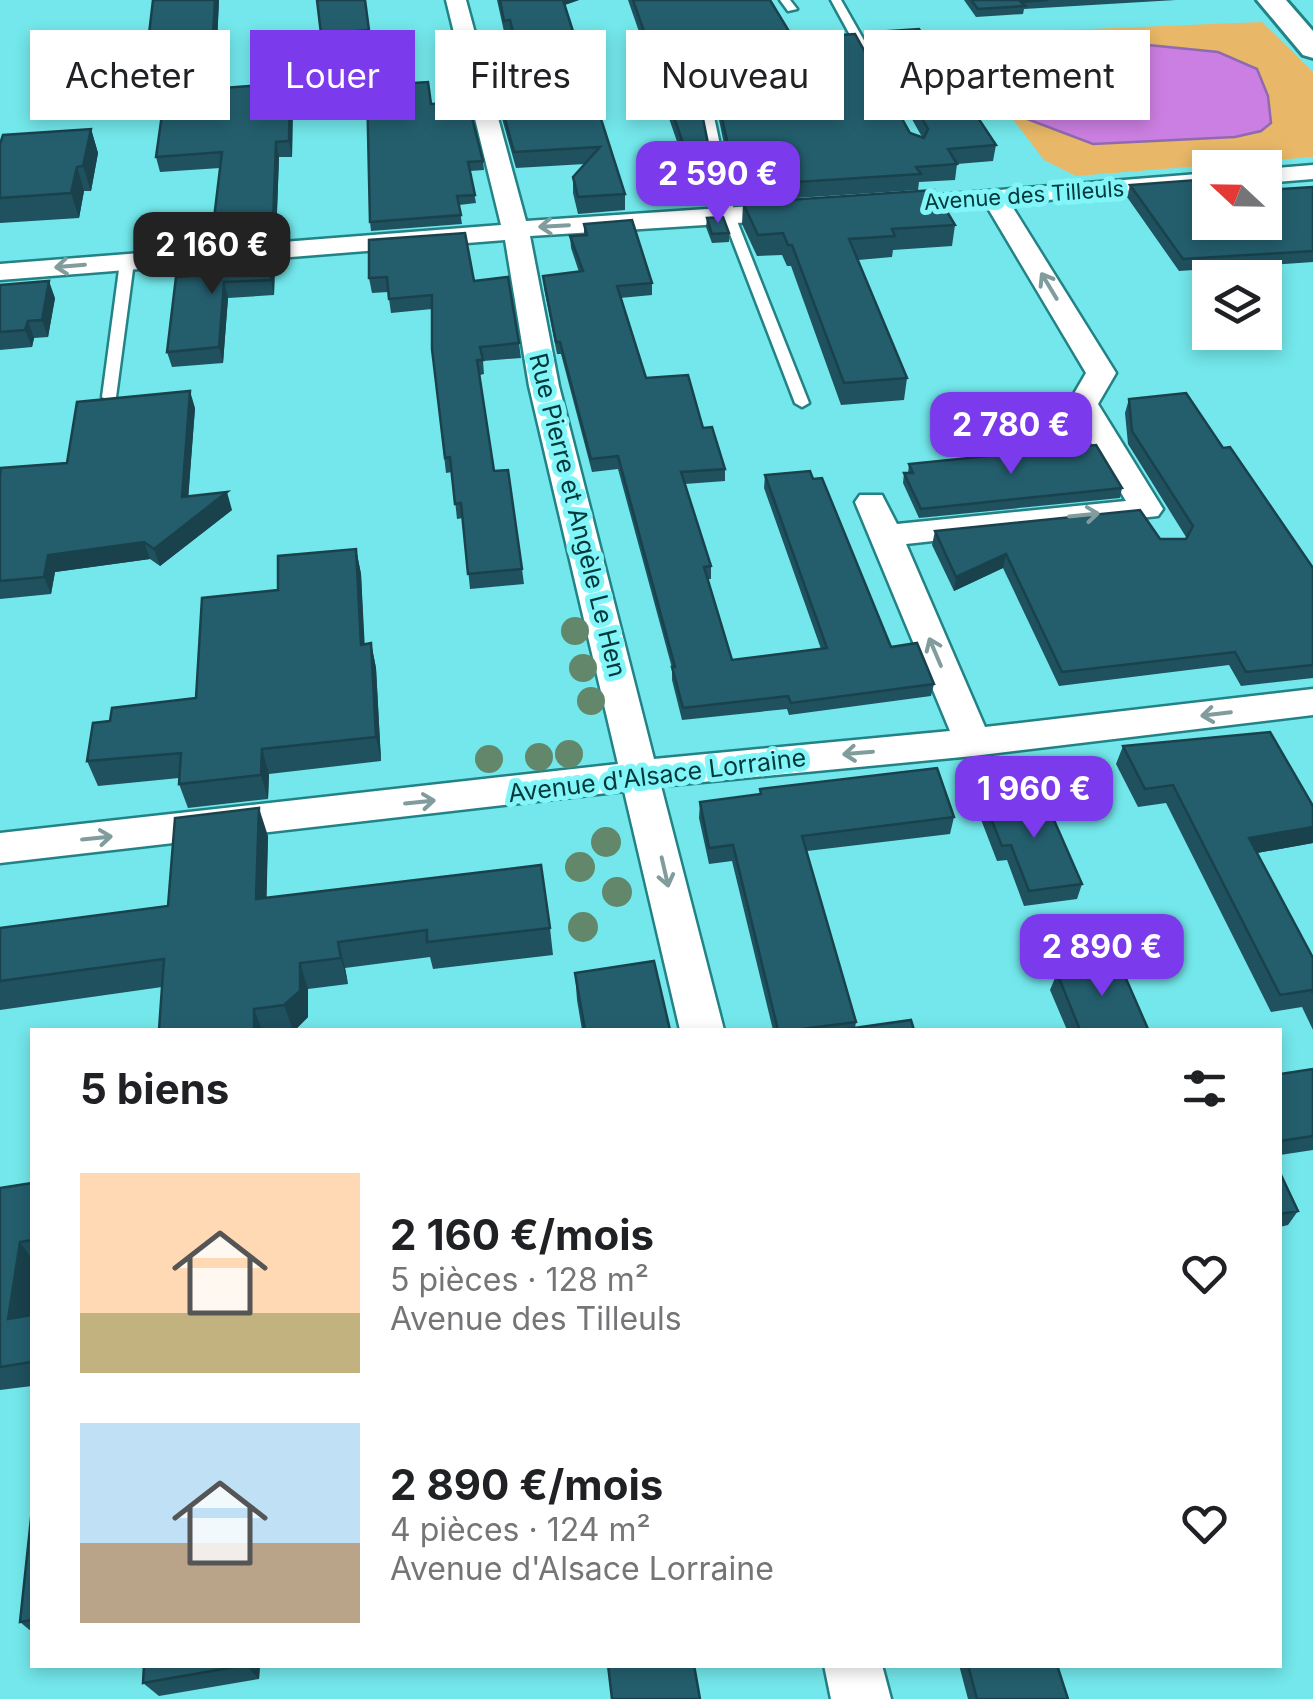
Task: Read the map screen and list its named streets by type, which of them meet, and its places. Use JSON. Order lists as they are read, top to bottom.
{
  "streets": {
    "street": ["Avenue des Tilleuls", "Rue Pierre et Angèle Le Hen", "Avenue d'Alsace Lorraine"]
  },
  "crossings": [
    ["Rue Pierre et Angèle Le Hen", "Avenue d'Alsace Lorraine"]
  ],
  "north": "left",
  "page": {
    "chip": [
      "Acheter",
      "Louer",
      "Filtres",
      "Nouveau",
      "Appartement"
    ],
    "price": [
      "2 590 €",
      "2 160 €",
      "2 780 €",
      "1 960 €",
      "2 890 €"
    ],
    "heading": "5 biens",
    "list": [
      {
        "name": "2 160 €/mois",
        "note": "5 pièces · 128 m² · Avenue des Tilleuls"
      },
      {
        "name": "2 890 €/mois",
        "note": "4 pièces · 124 m² · Avenue d'Alsace Lorraine"
      }
    ]
  }
}
